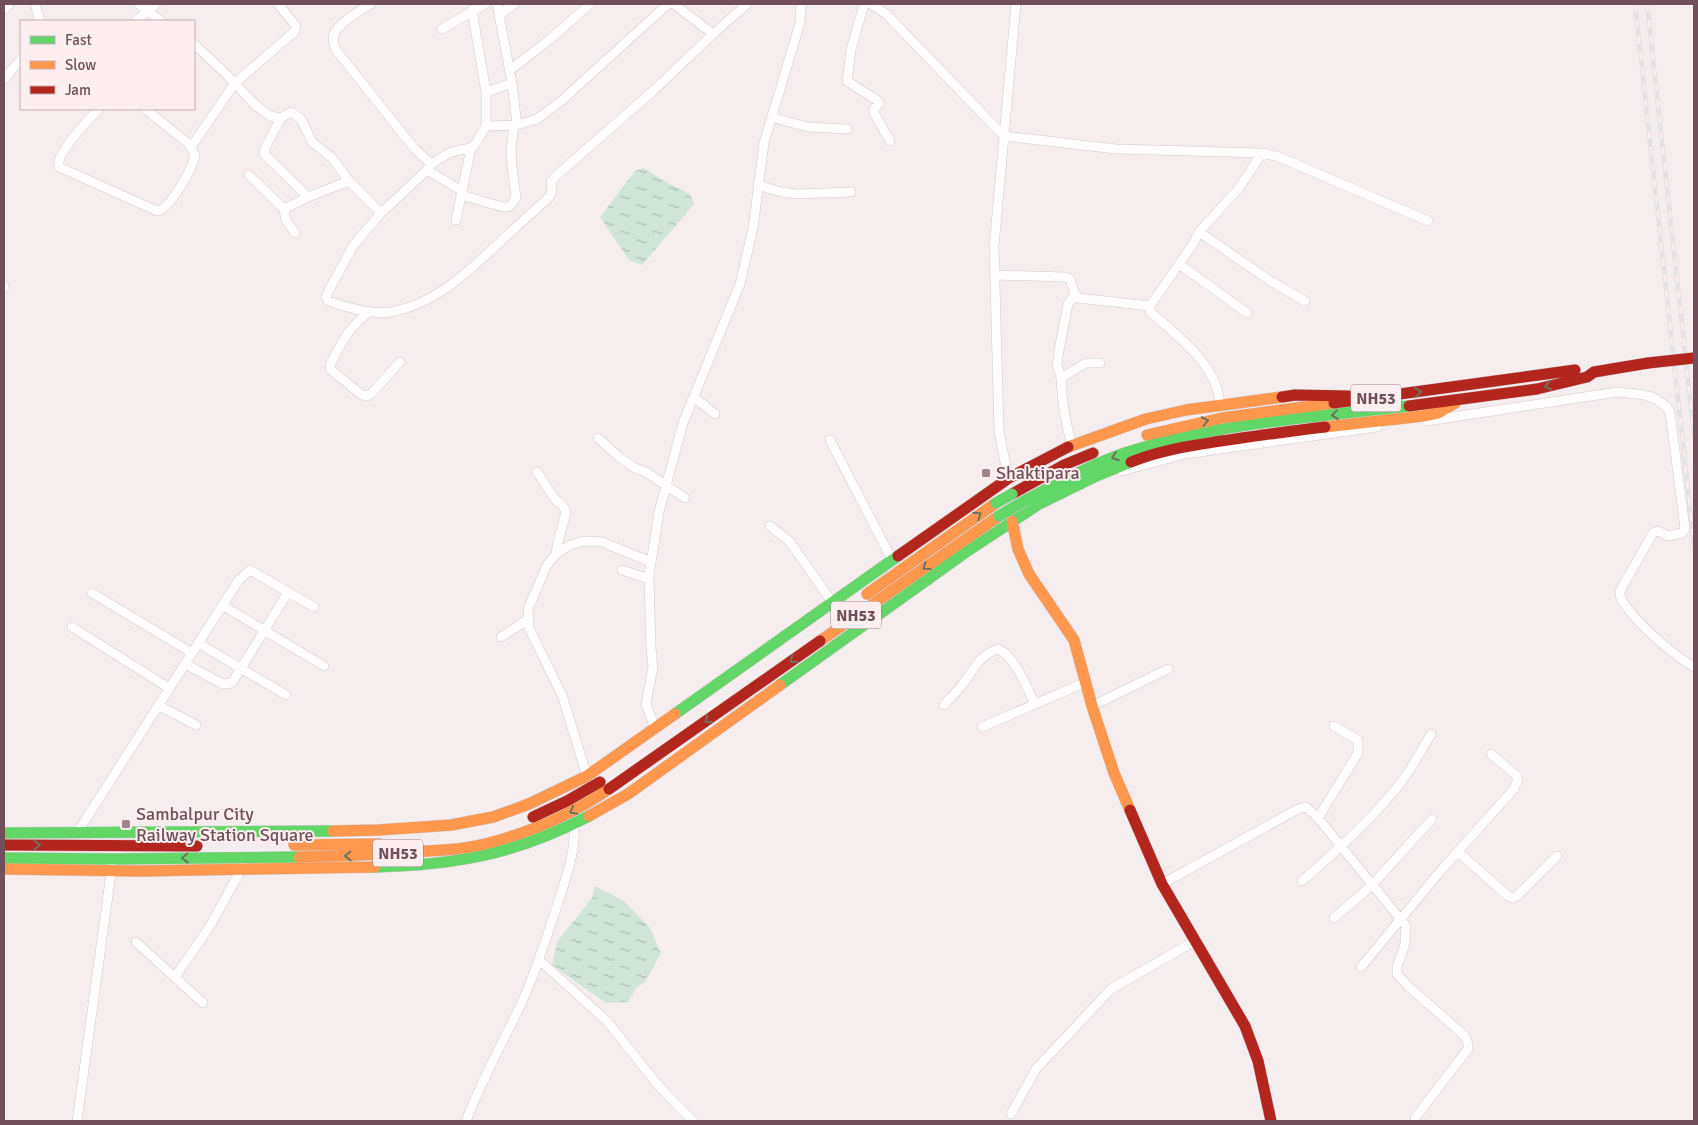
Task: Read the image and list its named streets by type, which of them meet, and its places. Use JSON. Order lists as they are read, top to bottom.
{
  "streets": {
    "main road": ["NH53"]
  },
  "places": {
    "transit": ["Shaktipara", "Sambalpur City Railway Station Square"]
  },
  "legend": ["Fast", "Slow", "Jam"]
}
